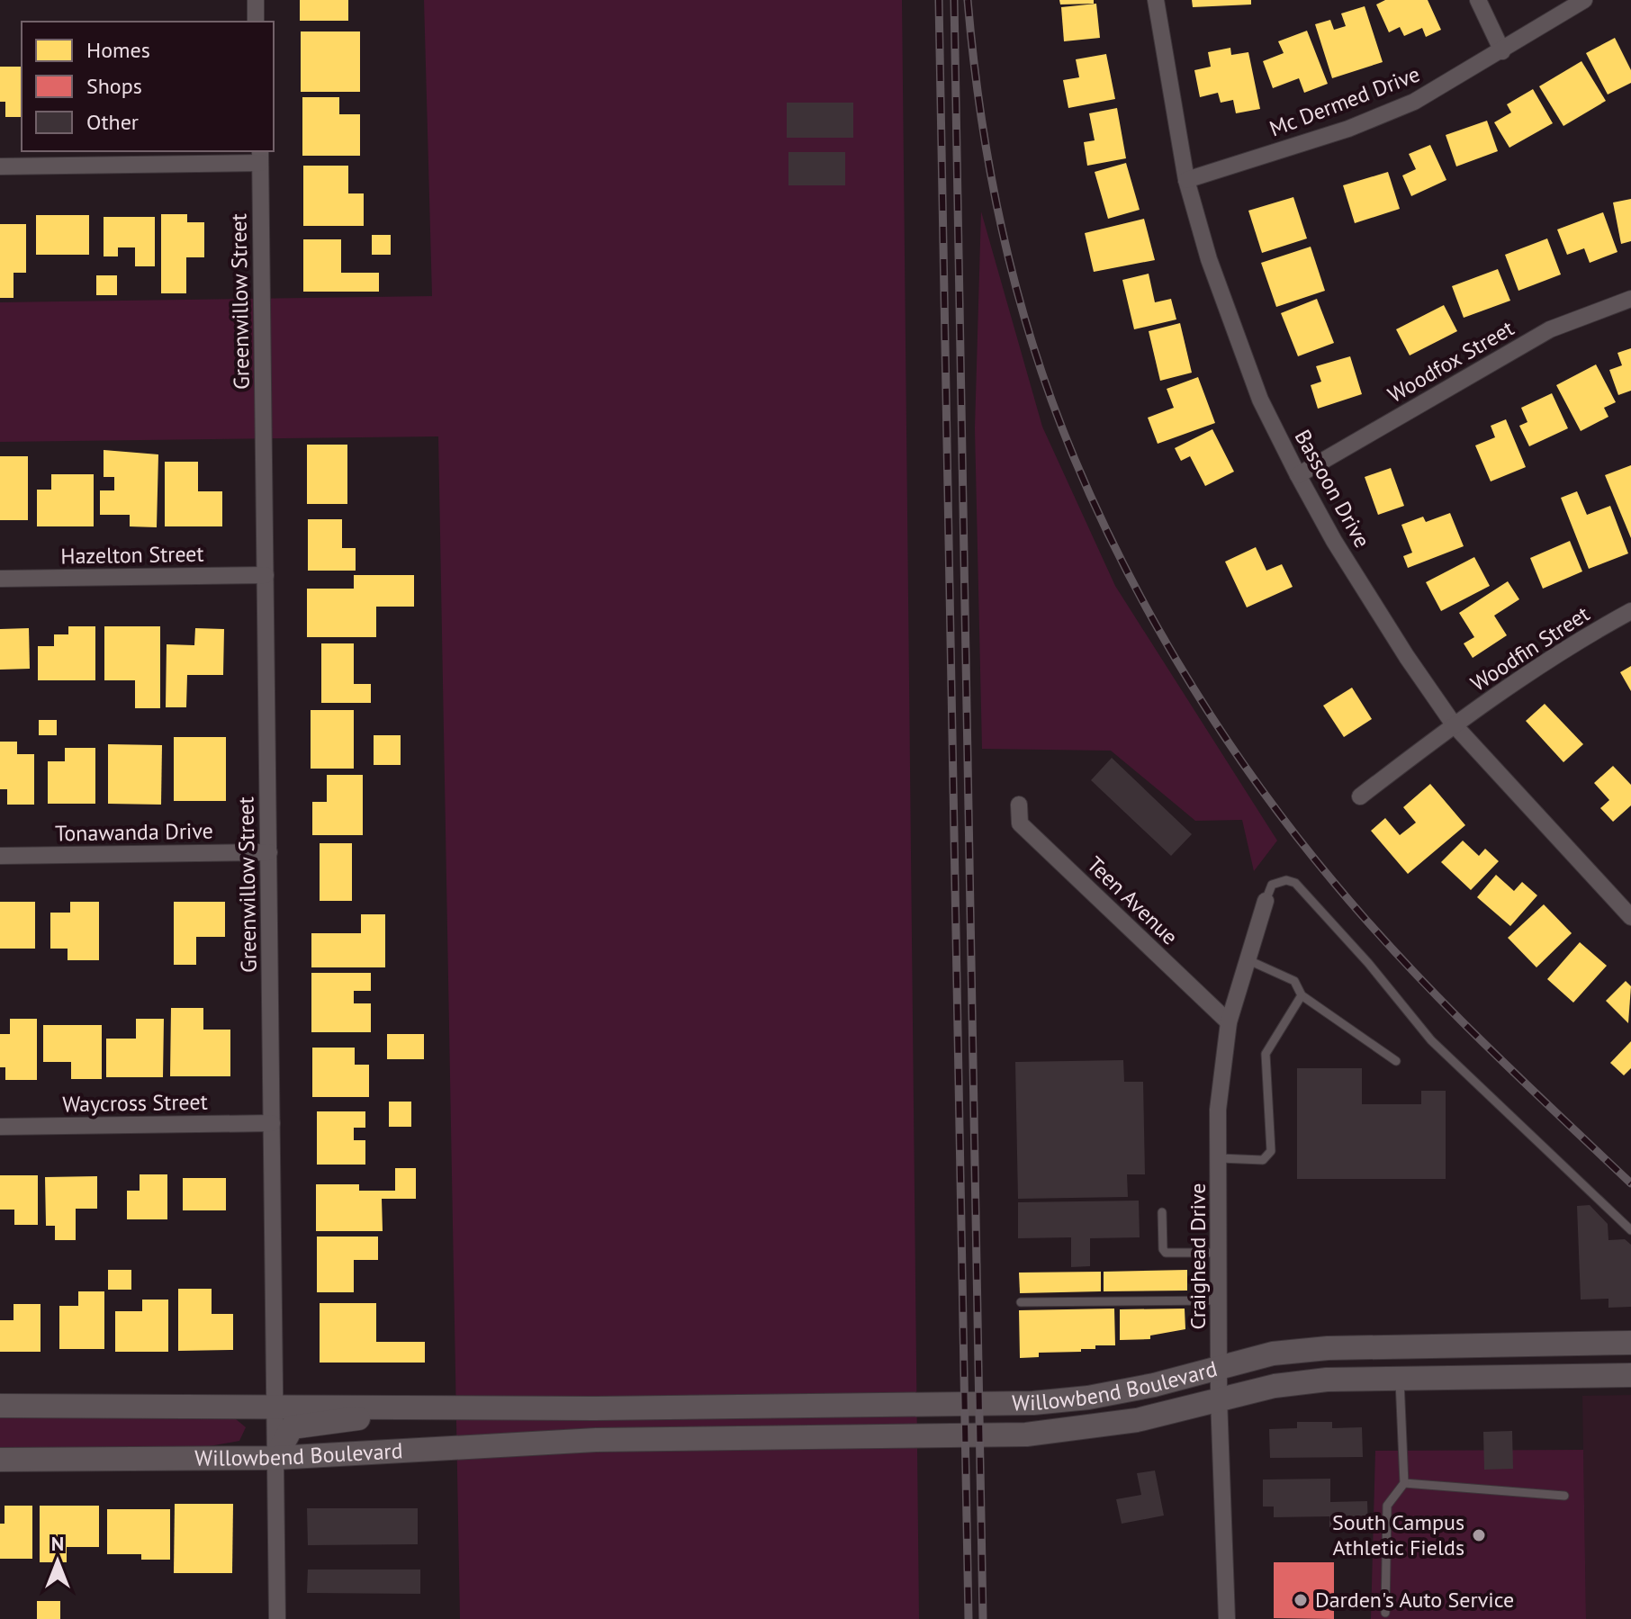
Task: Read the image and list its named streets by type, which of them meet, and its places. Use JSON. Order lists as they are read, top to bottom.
{
  "streets": {
    "main road": ["Willowbend Boulevard"],
    "street": [
      "Mc Dermed Drive",
      "Greenwillow Street",
      "Woodfox Street",
      "Bassoon Drive",
      "Hazelton Street",
      "Woodfin Street",
      "Tonawanda Drive",
      "Teen Avenue",
      "Waycross Street",
      "Craighead Drive"
    ]
  },
  "crossings": [
    ["Mc Dermed Drive", "Bassoon Drive"],
    ["Greenwillow Street", "Hazelton Street"],
    ["Greenwillow Street", "Tonawanda Drive"],
    ["Greenwillow Street", "Waycross Street"],
    ["Greenwillow Street", "Willowbend Boulevard"],
    ["Woodfox Street", "Bassoon Drive"],
    ["Bassoon Drive", "Woodfin Street"],
    ["Teen Avenue", "Craighead Drive"],
    ["Craighead Drive", "Willowbend Boulevard"]
  ],
  "places": ["South Campus Athletic Fields", "Darden's Auto Service"],
  "legend": ["Homes", "Shops", "Other"],
  "north": "top"
}
